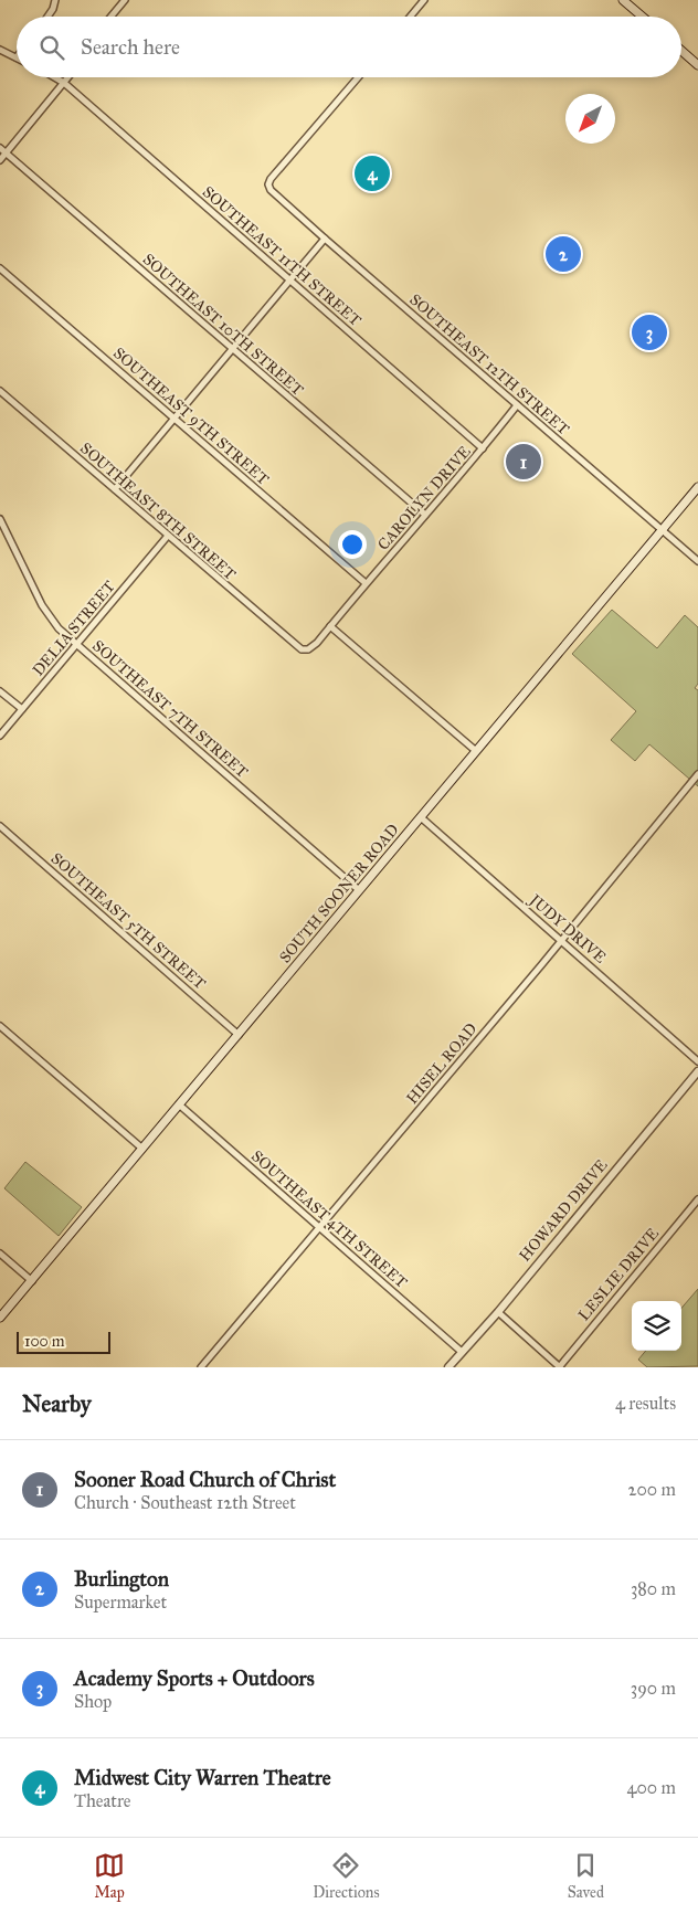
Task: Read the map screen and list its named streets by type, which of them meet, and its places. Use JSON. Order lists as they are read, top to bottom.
{
  "streets": {
    "main road": ["SOUTH SOONER ROAD"],
    "street": [
      "SOUTHEAST 11TH STREET",
      "SOUTHEAST 10TH STREET",
      "SOUTHEAST 12TH STREET",
      "SOUTHEAST 9TH STREET",
      "CAROLYN DRIVE",
      "SOUTHEAST 8TH STREET",
      "DELIA STREET",
      "SOUTHEAST 7TH STREET",
      "SOUTHEAST 5TH STREET",
      "JUDY DRIVE",
      "HISEL ROAD",
      "HOWARD DRIVE",
      "SOUTHEAST 4TH STREET",
      "LESLIE DRIVE"
    ]
  },
  "crossings": [
    ["SOUTHEAST 11TH STREET", "CAROLYN DRIVE"],
    ["SOUTHEAST 10TH STREET", "CAROLYN DRIVE"],
    ["SOUTHEAST 12TH STREET", "CAROLYN DRIVE"],
    ["SOUTHEAST 12TH STREET", "SOUTH SOONER ROAD"],
    ["SOUTHEAST 9TH STREET", "CAROLYN DRIVE"],
    ["CAROLYN DRIVE", "SOUTHEAST 8TH STREET"],
    ["SOUTHEAST 8TH STREET", "DELIA STREET"],
    ["DELIA STREET", "SOUTHEAST 7TH STREET"],
    ["SOUTHEAST 7TH STREET", "SOUTH SOONER ROAD"],
    ["SOUTH SOONER ROAD", "SOUTHEAST 5TH STREET"],
    ["SOUTH SOONER ROAD", "JUDY DRIVE"],
    ["SOUTH SOONER ROAD", "SOUTHEAST 4TH STREET"],
    ["JUDY DRIVE", "HISEL ROAD"],
    ["HISEL ROAD", "SOUTHEAST 4TH STREET"],
    ["HOWARD DRIVE", "SOUTHEAST 4TH STREET"]
  ],
  "scale_bar": "100 m",
  "north": "bottom left",
  "page": {
    "search": "Search here",
    "pins": [
      "4",
      "2",
      "3",
      "1"
    ],
    "scale": "100 m",
    "heading": ["Nearby", "4 results"],
    "list": [
      {
        "mark": "1",
        "name": "Sooner Road Church of Christ",
        "note": "Church · Southeast 12th Street",
        "value": "200 m"
      },
      {
        "mark": "2",
        "name": "Burlington",
        "note": "Supermarket",
        "value": "380 m"
      },
      {
        "mark": "3",
        "name": "Academy Sports + Outdoors",
        "note": "Shop",
        "value": "390 m"
      },
      {
        "mark": "4",
        "name": "Midwest City Warren Theatre",
        "note": "Theatre",
        "value": "400 m"
      }
    ],
    "nav": ["Map", "Directions", "Saved"]
  }
}
